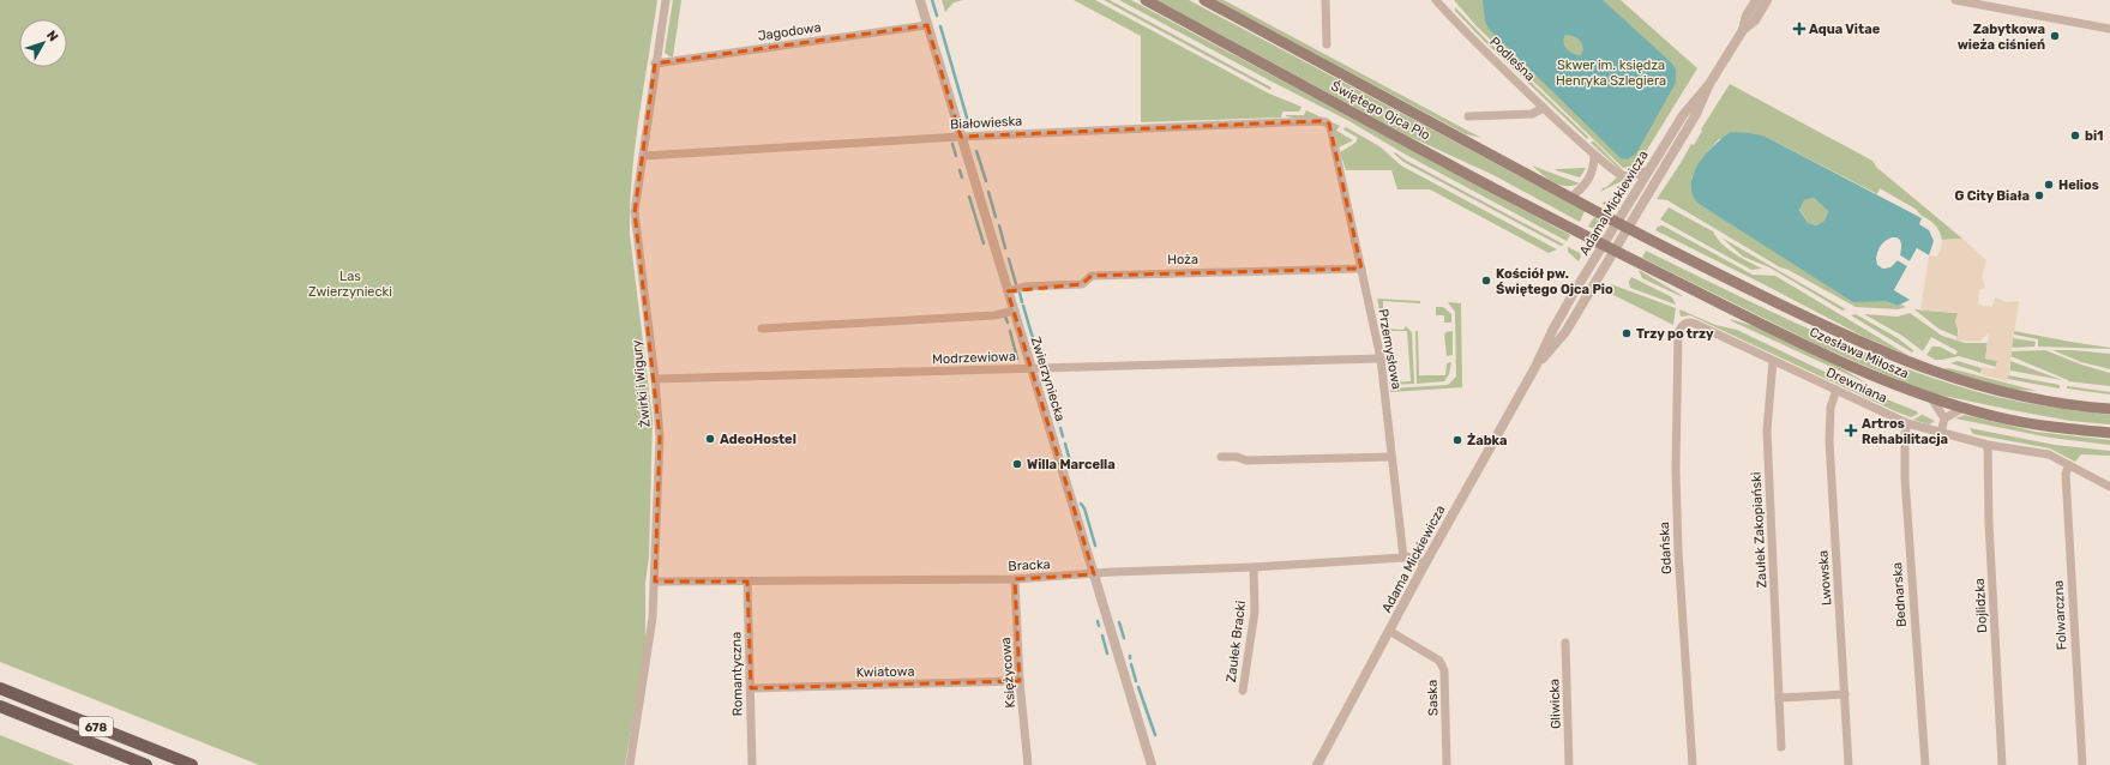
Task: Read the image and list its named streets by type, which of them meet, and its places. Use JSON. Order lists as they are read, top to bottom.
{
  "streets": {
    "main road": ["Świętego Ojca Pio", "Czesława Miłosza", "678"],
    "street": [
      "Jagodowa",
      "Podleśna",
      "Białowieska",
      "Adama Mickiewicza",
      "Hoża",
      "Przemysłowa",
      "Modrzewiowa",
      "Zwierzyniecka",
      "Żwirki i Wigury",
      "Drewniana",
      "Zaułek Zakopiański",
      "Gdańska",
      "Bracka",
      "Lwowska",
      "Bednarska",
      "Dojlidzka",
      "Folwarczna",
      "Zaułek Bracki",
      "Kwiatowa",
      "Księżycowa",
      "Romantyczna",
      "Saska",
      "Gliwicka"
    ]
  },
  "crossings": [
    ["Jagodowa", "Zwierzyniecka"],
    ["Jagodowa", "Żwirki i Wigury"],
    ["Podleśna", "Adama Mickiewicza"],
    ["Świętego Ojca Pio", "Adama Mickiewicza"],
    ["Świętego Ojca Pio", "Czesława Miłosza"],
    ["Białowieska", "Przemysłowa"],
    ["Białowieska", "Zwierzyniecka"],
    ["Białowieska", "Żwirki i Wigury"],
    ["Adama Mickiewicza", "Czesława Miłosza"],
    ["Adama Mickiewicza", "Saska"],
    ["Hoża", "Przemysłowa"],
    ["Hoża", "Zwierzyniecka"],
    ["Przemysłowa", "Modrzewiowa"],
    ["Przemysłowa", "Bracka"],
    ["Modrzewiowa", "Zwierzyniecka"],
    ["Modrzewiowa", "Żwirki i Wigury"],
    ["Zwierzyniecka", "Bracka"],
    ["Żwirki i Wigury", "Bracka"],
    ["Drewniana", "Zaułek Zakopiański"],
    ["Drewniana", "Gdańska"],
    ["Drewniana", "Lwowska"],
    ["Drewniana", "Bednarska"],
    ["Drewniana", "Dojlidzka"],
    ["Drewniana", "Folwarczna"],
    ["Bracka", "Zaułek Bracki"],
    ["Bracka", "Księżycowa"],
    ["Bracka", "Romantyczna"],
    ["Kwiatowa", "Księżycowa"],
    ["Kwiatowa", "Romantyczna"]
  ],
  "parks": ["Skwer im. księdza Henryka Szlegiera", "Las Zwierzyniecki"],
  "places": {
    "health": ["Aqua Vitae", "Artros Rehabilitacja"],
    "other": [
      "Zabytkowa wieża ciśnień",
      "bi1",
      "Helios",
      "G City Biała",
      "Kościół pw. Świętego Ojca Pio",
      "Trzy po trzy",
      "AdeoHostel",
      "Żabka",
      "Willa Marcella"
    ]
  },
  "north": "top right"
}
